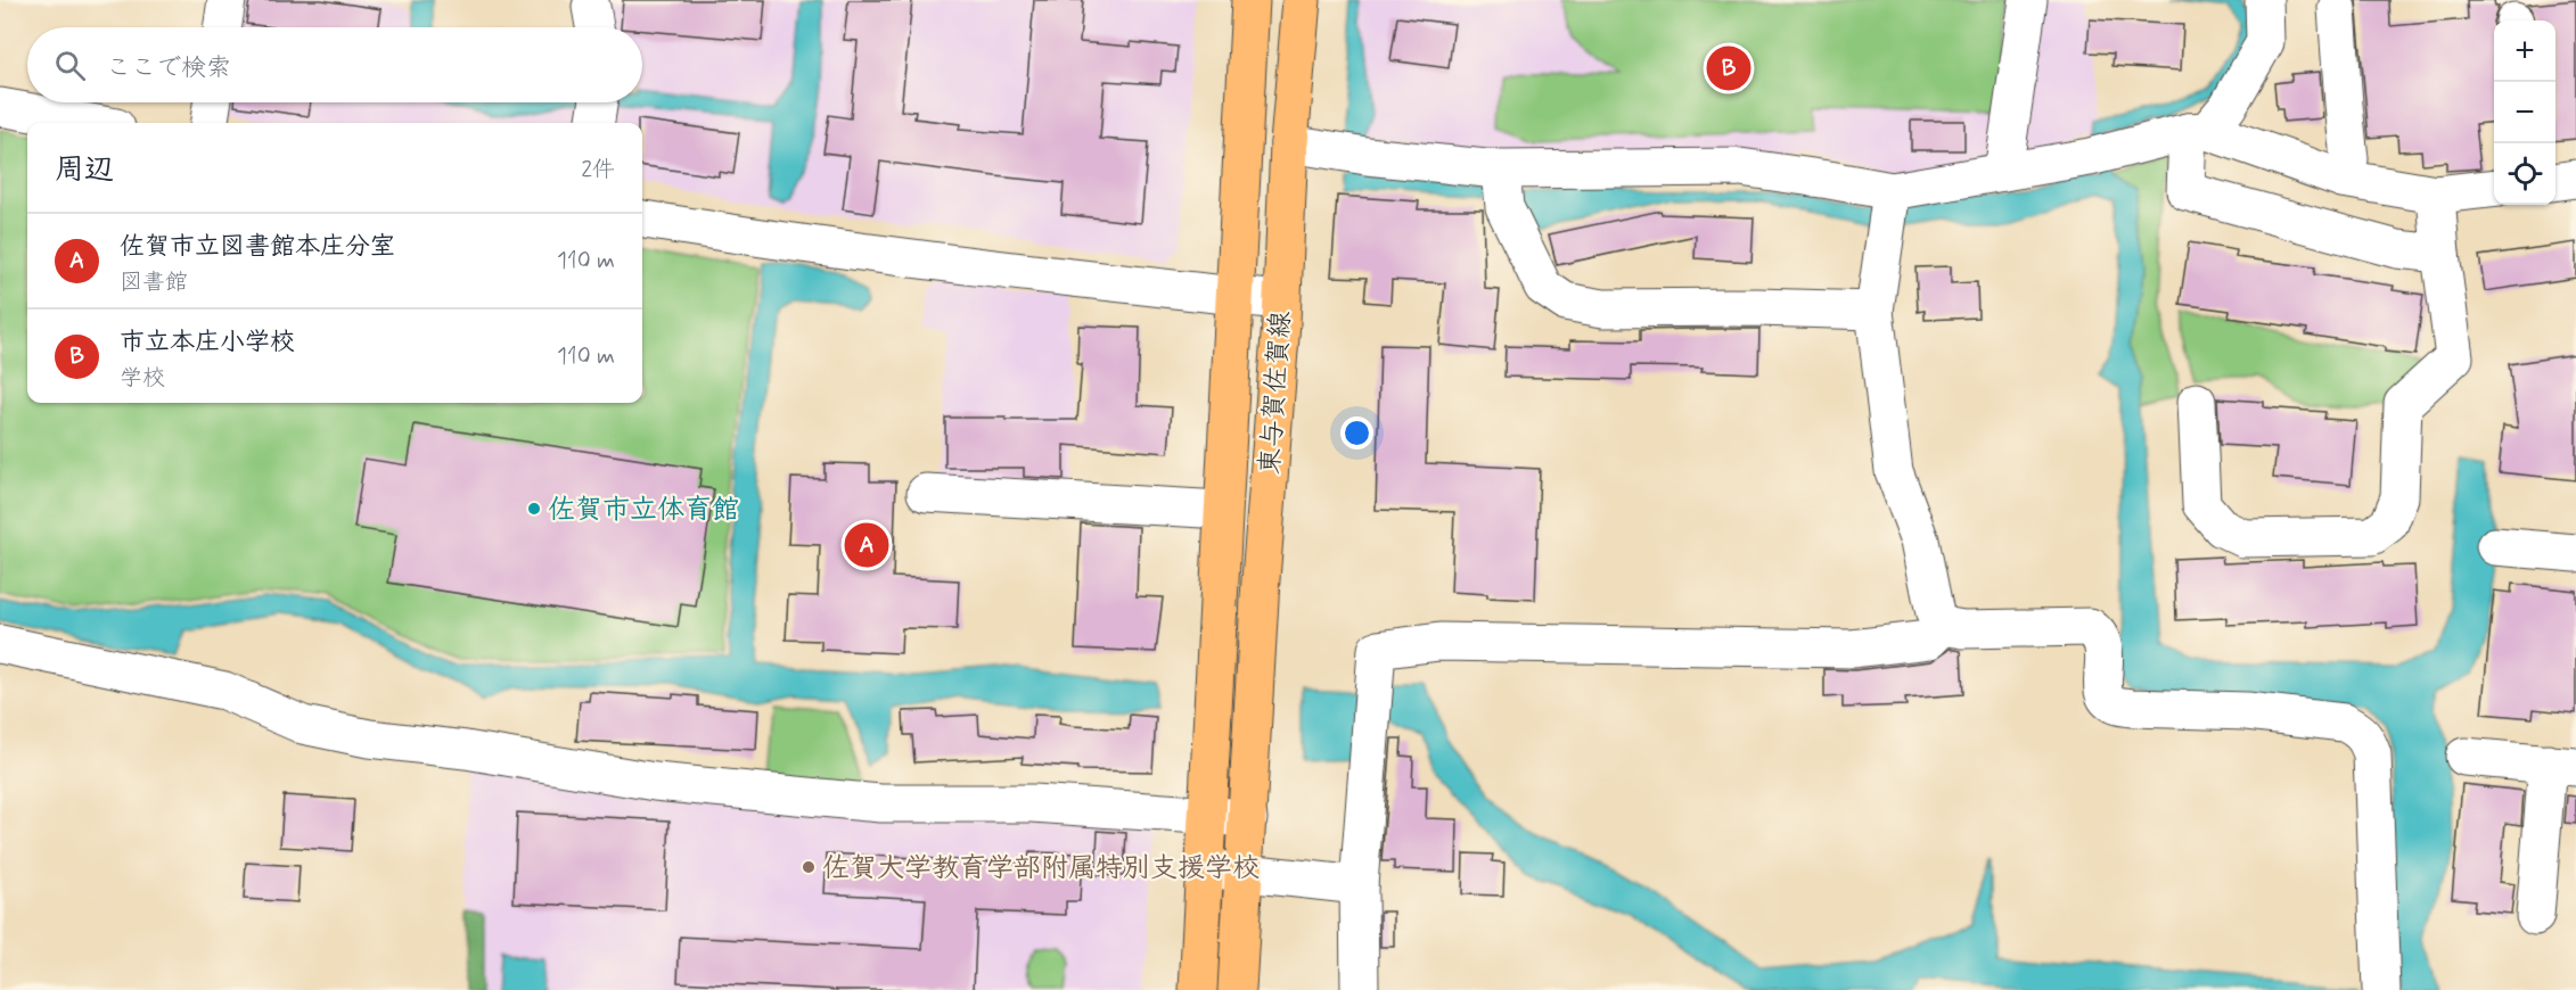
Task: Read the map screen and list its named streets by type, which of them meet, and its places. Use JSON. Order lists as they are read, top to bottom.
{
  "streets": {
    "main road": ["東与賀佐賀線"]
  },
  "places": ["佐賀市立体育館", "佐賀大学教育学部附属特別支援学校"],
  "page": {
    "map_buttons": ["+", "−"],
    "search": "ここで検索",
    "pins": ["B", "A"],
    "heading": ["周辺", "2件"],
    "list": [
      {
        "mark": "A",
        "name": "佐賀市立図書館本庄分室",
        "note": "図書館",
        "value": "110 m"
      },
      {
        "mark": "B",
        "name": "市立本庄小学校",
        "note": "学校",
        "value": "110 m"
      }
    ]
  }
}
